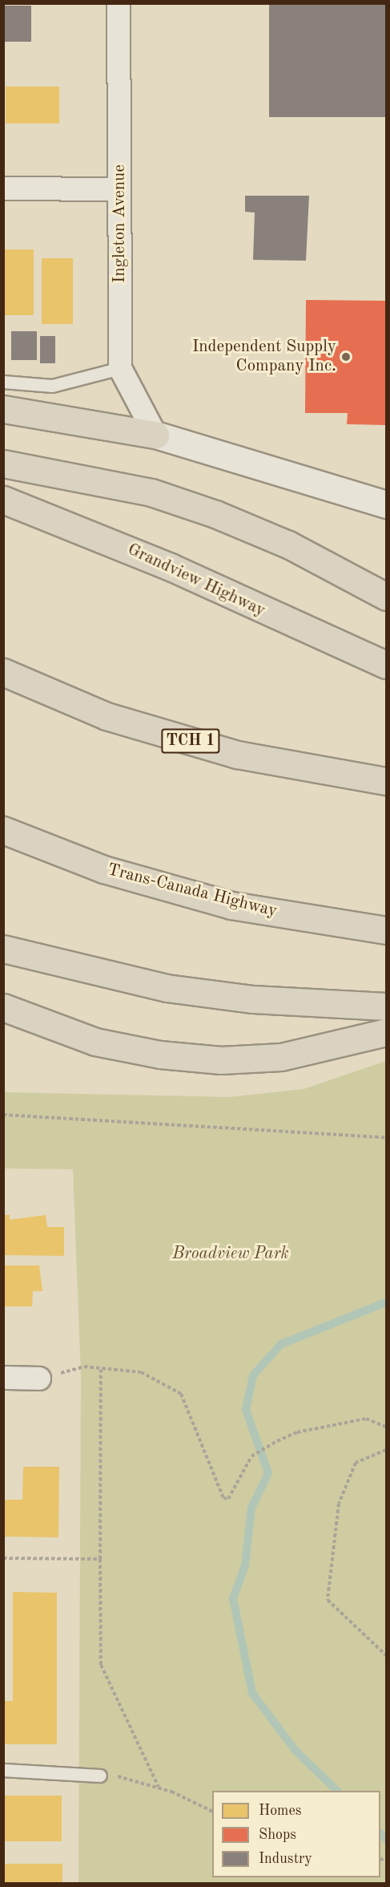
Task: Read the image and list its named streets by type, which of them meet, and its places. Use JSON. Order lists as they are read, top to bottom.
{
  "streets": {
    "main road": ["Grandview Highway", "TCH 1", "Trans-Canada Highway"],
    "street": ["Ingleton Avenue"]
  },
  "parks": ["Broadview Park"],
  "places": ["Independent Supply Company Inc."],
  "legend": ["Homes", "Shops", "Industry"]
}
